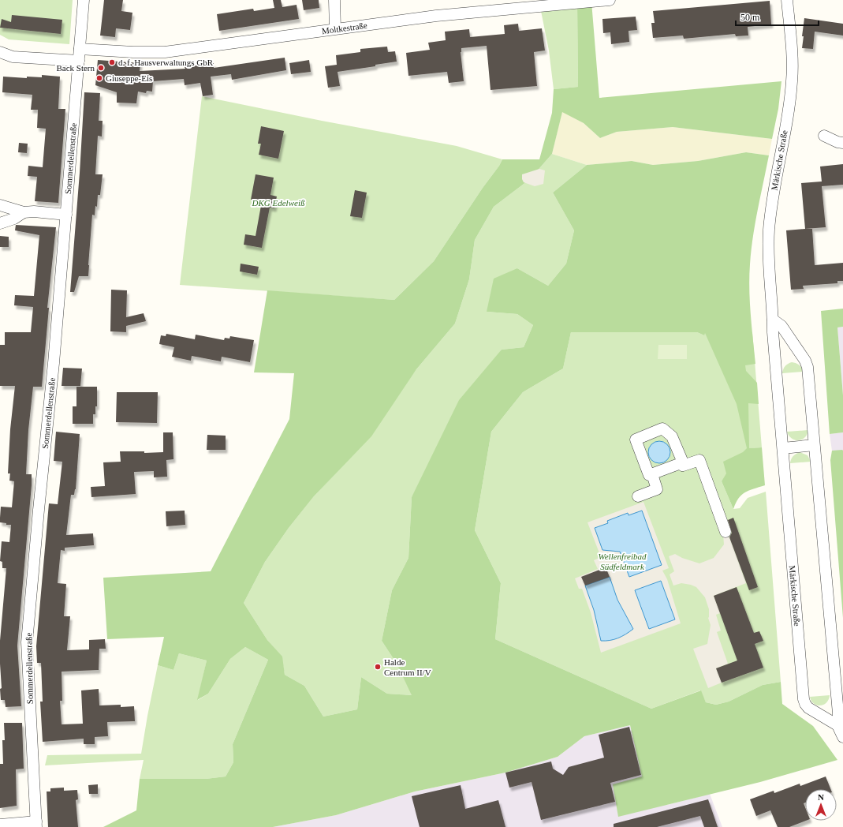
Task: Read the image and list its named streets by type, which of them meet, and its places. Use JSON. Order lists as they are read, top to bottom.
{
  "streets": {
    "street": ["Moltkestraße", "Sommerdellenstraße", "Märkische Straße"]
  },
  "crossings": [
    ["Moltkestraße", "Sommerdellenstraße"]
  ],
  "parks": ["DKG Edelweiß", "Wellenfreibad Südfeldmark"],
  "places": [
    "d. f. Hausverwaltungs GbR",
    "Back Stern",
    "Giuseppe-Eis",
    "Halde Centrum II/V"
  ],
  "scale_bar": "50 m",
  "north": "top"
}
